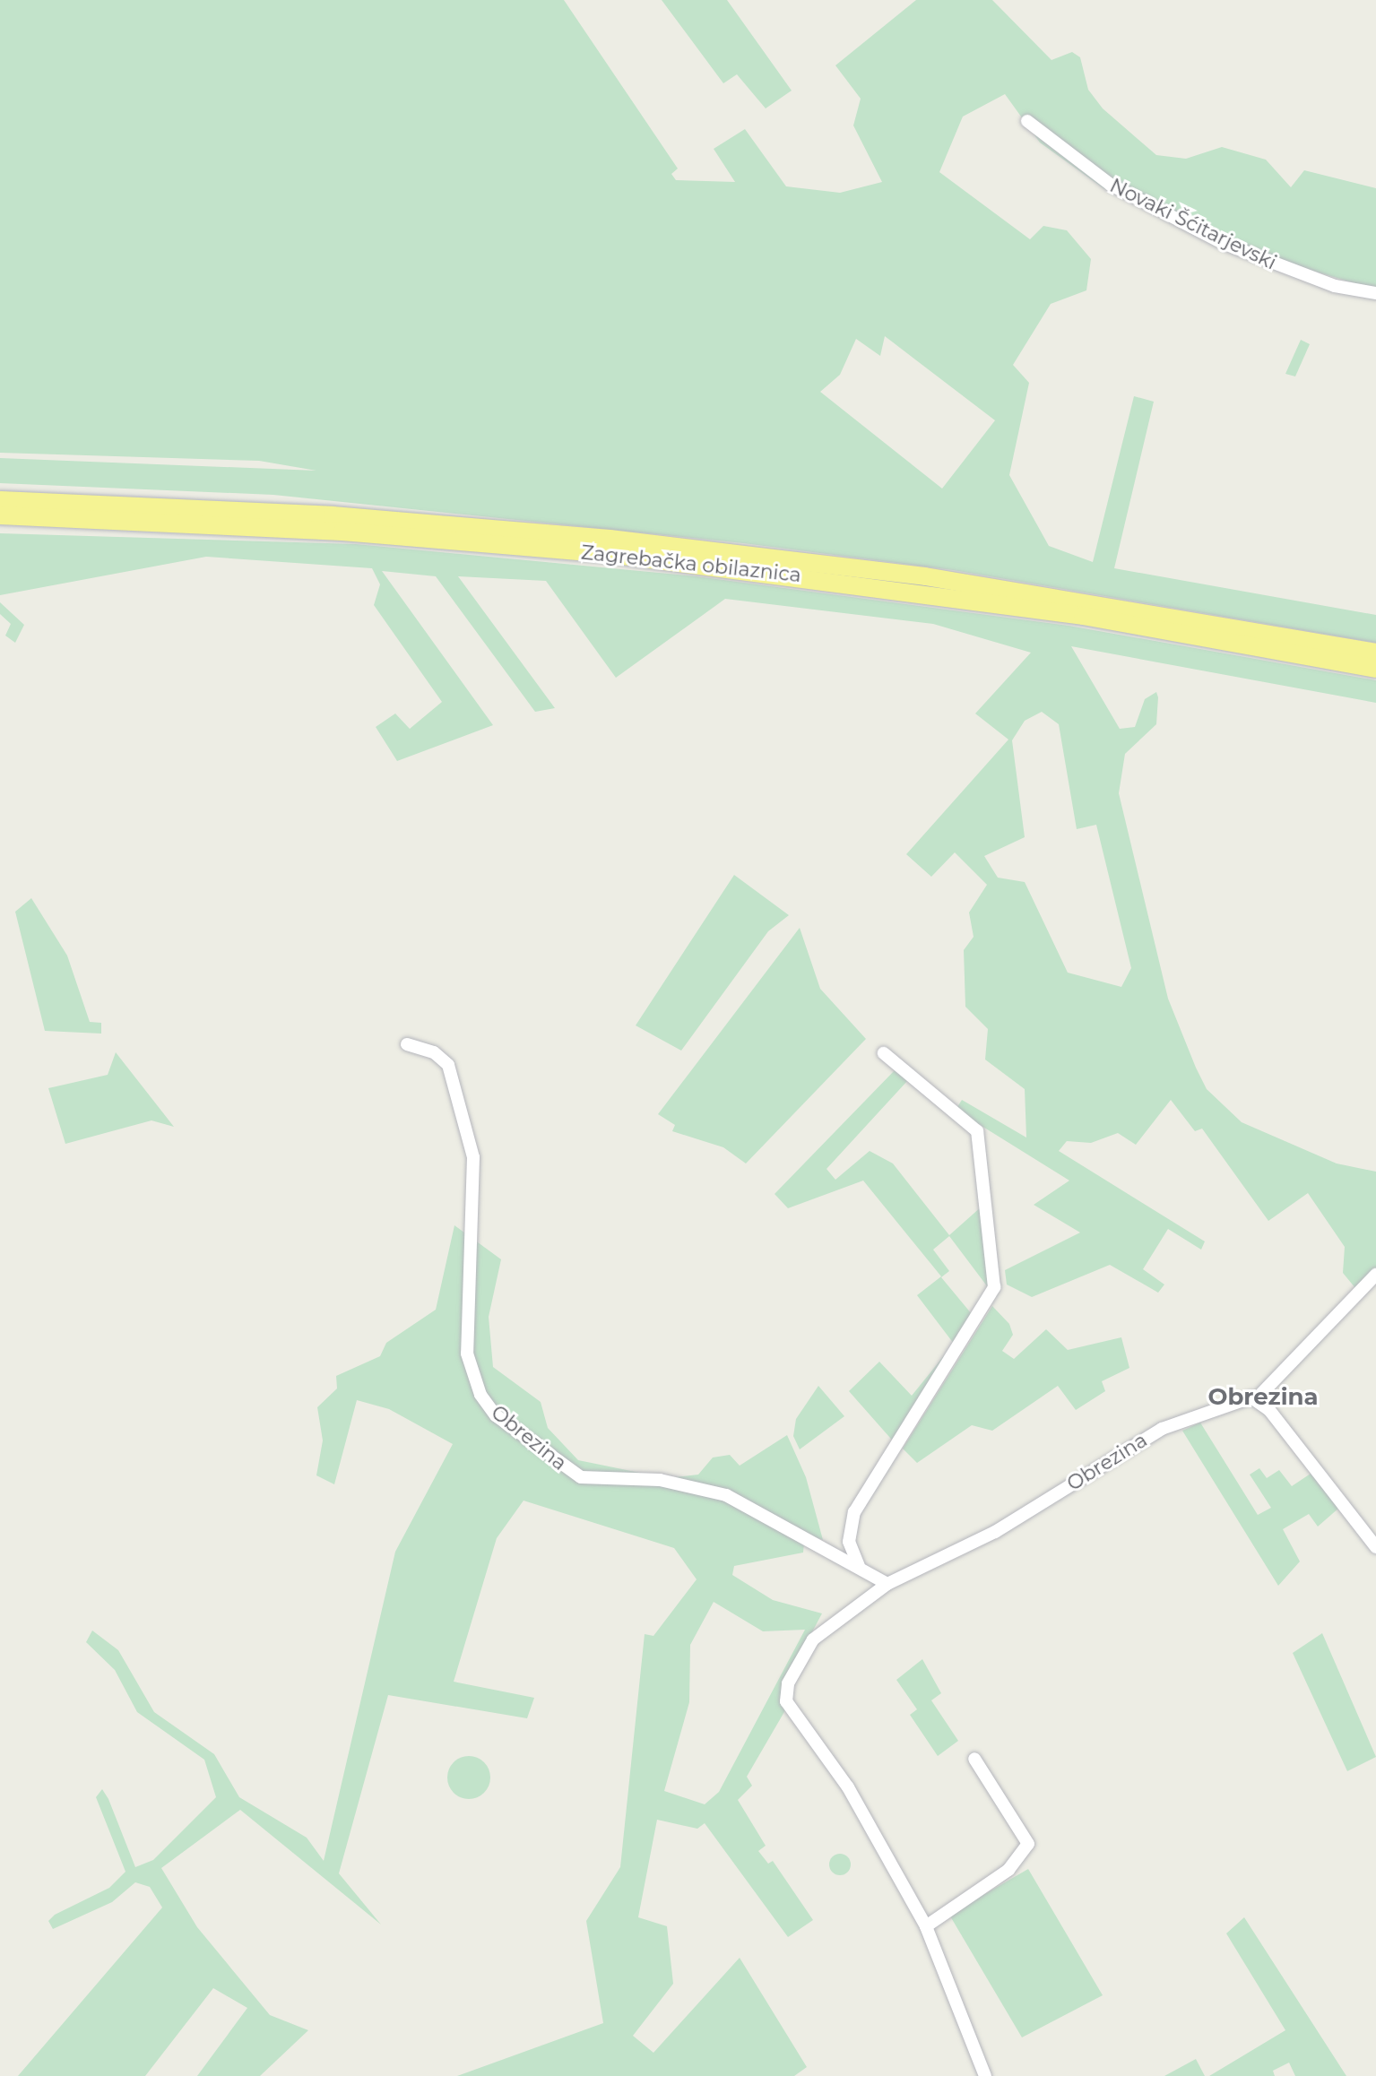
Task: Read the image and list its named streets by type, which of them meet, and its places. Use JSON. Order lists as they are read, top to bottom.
{
  "streets": {
    "highway": ["Zagrebačka obilaznica"],
    "street": ["Novaki Šćitarjevski", "Obrezina"]
  },
  "districts": ["Obrezina"]
}
